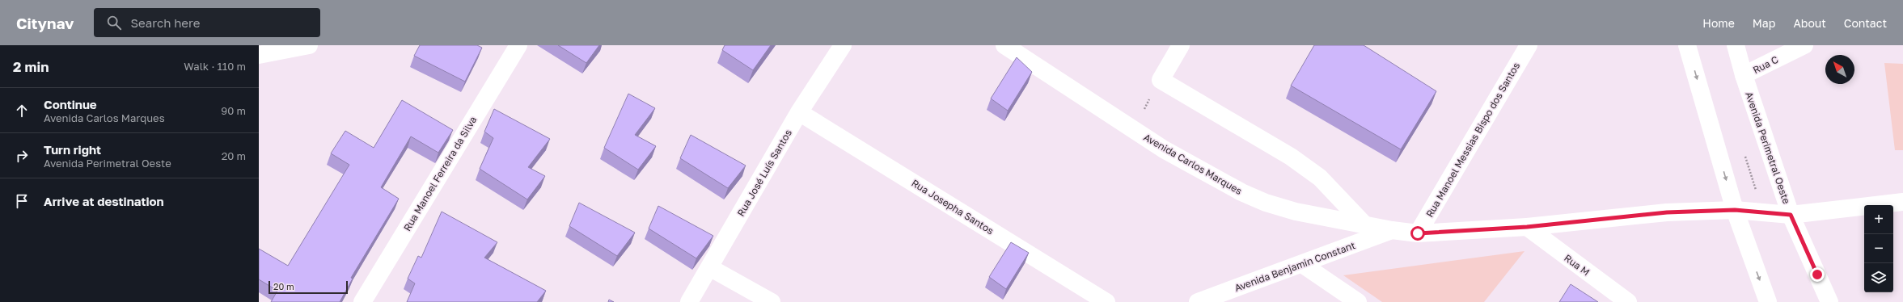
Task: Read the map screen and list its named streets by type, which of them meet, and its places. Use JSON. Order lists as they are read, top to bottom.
{
  "streets": {
    "street": [
      "Rua C",
      "Rua Manoel Messias Bispo dos Santos",
      "Avenida Perimetral Oeste",
      "Avenida Carlos Marques",
      "Rua José Luís Santos",
      "Rua Manoel Ferreira da Silva",
      "Rua Josepha Santos",
      "Rua M",
      "Avenida Benjamin Constant"
    ]
  },
  "crossings": [
    ["Rua C", "Avenida Perimetral Oeste"],
    ["Rua Manoel Messias Bispo dos Santos", "Avenida Carlos Marques"],
    ["Avenida Perimetral Oeste", "Avenida Carlos Marques"],
    ["Avenida Carlos Marques", "Rua M"],
    ["Avenida Carlos Marques", "Avenida Benjamin Constant"],
    ["Rua José Luís Santos", "Rua Josepha Santos"]
  ],
  "scale_bar": "20 m",
  "north": "top left",
  "page": {
    "header": "Citynav",
    "search": "Search here",
    "nav": [
      "Home",
      "Map",
      "About",
      "Contact"
    ],
    "heading": ["2 min", "Walk · 110 m"],
    "list": [
      ["Continue", "Avenida Carlos Marques", "90 m"],
      ["Turn right", "Avenida Perimetral Oeste", "20 m"],
      "Arrive at destination"
    ],
    "map_buttons": ["+", "−"],
    "scale": "20 m"
  }
}
